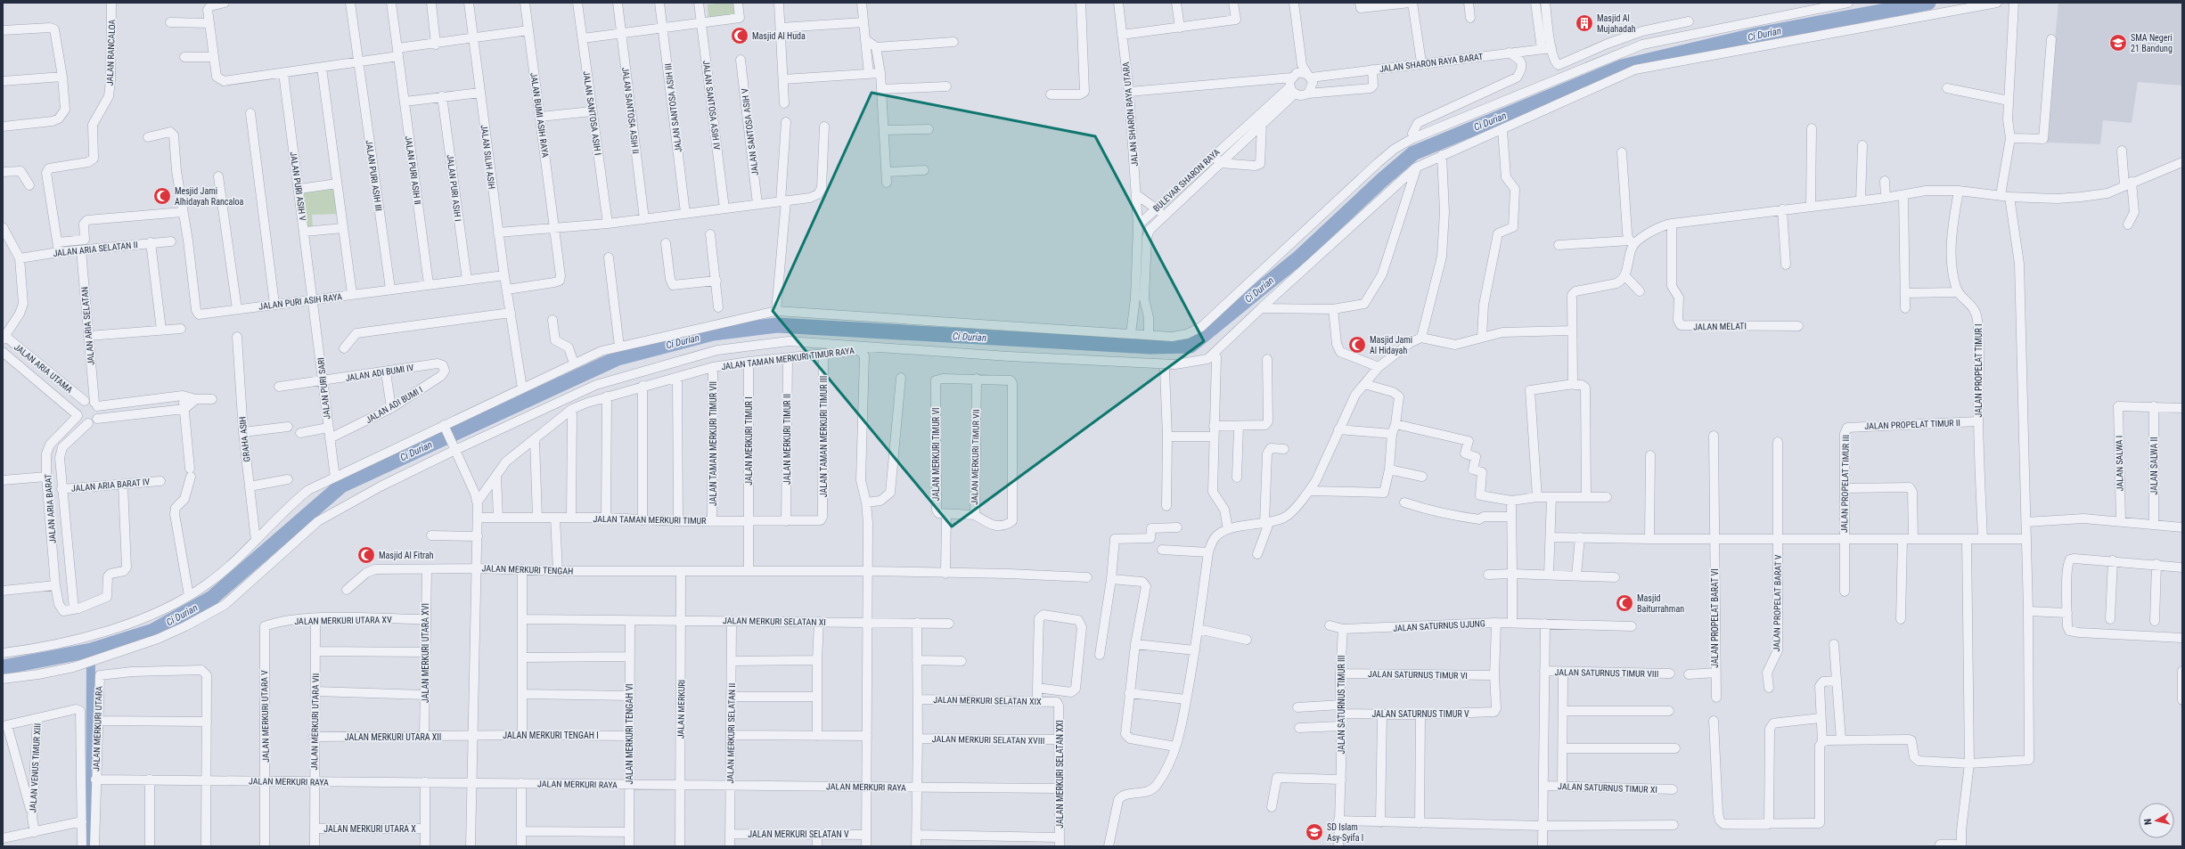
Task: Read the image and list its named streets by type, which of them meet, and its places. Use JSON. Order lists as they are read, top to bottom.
{
  "streets": {
    "street": [
      "JALAN RANCALOA",
      "JALAN SHARON RAYA BARAT",
      "JALAN SANTOSA ASIH IV",
      "JALAN SANTOSA ASIH III",
      "JALAN SANTOSA ASIH II",
      "JALAN SANTOSA ASIH I",
      "JALAN SHARON RAYA UTARA",
      "JALAN BUMI ASIH RAYA",
      "JALAN SANTOSA ASIH V",
      "JALAN SILIH ASIH",
      "JALAN PURI ASIH II",
      "JALAN PURI ASIH III",
      "BULEVAR SHARON RAYA",
      "JALAN PURI ASIH V",
      "JALAN PURI ASIH I",
      "JALAN ARIA SELATAN II",
      "JALAN PURI ASIH RAYA",
      "JALAN ARIA SELATAN",
      "JALAN MELATI",
      "JALAN TAMAN MERKURI TIMUR RAYA",
      "JALAN ARIA UTAMA",
      "JALAN PROPELAT TIMUR I",
      "JALAN ADI BUMI IV",
      "JALAN PURI SARI",
      "JALAN ADI BUMI I",
      "JALAN PROPELAT TIMUR II",
      "JALAN TAMAN MERKURI TIMUR III",
      "GRAHA ASIH",
      "JALAN MERKURI TIMUR II",
      "JALAN MERKURI TIMUR I",
      "JALAN TAMAN MERKURI TIMUR VII",
      "JALAN MERKURI TIMUR VI",
      "JALAN MERKURI TIMUR VII",
      "JALAN SALWA I",
      "JALAN SALWA II",
      "JALAN PROPELAT TIMUR III",
      "JALAN ARIA BARAT IV",
      "JALAN ARIA BARAT",
      "JALAN TAMAN MERKURI TIMUR",
      "JALAN MERKURI TENGAH",
      "JALAN PROPELAT BARAT V",
      "JALAN PROPELAT BARAT VI",
      "JALAN MERKURI UTARA XV",
      "JALAN MERKURI SELATAN XI",
      "JALAN SATURNUS UJUNG",
      "JALAN MERKURI UTARA XVI",
      "JALAN SATURNUS TIMUR VIII",
      "JALAN SATURNUS TIMUR VI",
      "JALAN MERKURI SELATAN XIX",
      "JALAN SATURNUS TIMUR III",
      "JALAN MERKURI",
      "JALAN SATURNUS TIMUR V",
      "JALAN MERKURI UTARA V",
      "JALAN MERKURI UTARA VII",
      "JALAN MERKURI UTARA",
      "JALAN MERKURI SELATAN II",
      "JALAN MERKURI TENGAH VI",
      "JALAN MERKURI TENGAH I",
      "JALAN MERKURI UTARA XII",
      "JALAN MERKURI SELATAN XVIII",
      "JALAN VENUS TIMUR XIII",
      "JALAN MERKURI SELATAN XXI",
      "JALAN MERKURI RAYA",
      "JALAN SATURNUS TIMUR XI",
      "JALAN MERKURI UTARA X",
      "JALAN MERKURI SELATAN V"
    ]
  },
  "crossings": [
    ["JALAN RANCALOA", "JALAN ARIA SELATAN II"],
    ["JALAN SHARON RAYA BARAT", "BULEVAR SHARON RAYA"],
    ["JALAN SHARON RAYA UTARA", "BULEVAR SHARON RAYA"],
    ["JALAN BUMI ASIH RAYA", "JALAN SILIH ASIH"],
    ["JALAN SILIH ASIH", "JALAN PURI ASIH RAYA"],
    ["JALAN PURI ASIH II", "JALAN PURI ASIH RAYA"],
    ["JALAN PURI ASIH III", "JALAN PURI ASIH RAYA"],
    ["JALAN PURI ASIH V", "JALAN PURI ASIH RAYA"],
    ["JALAN PURI ASIH V", "JALAN PURI SARI"],
    ["JALAN PURI ASIH I", "JALAN PURI ASIH RAYA"],
    ["JALAN ARIA SELATAN II", "JALAN ARIA SELATAN"],
    ["JALAN PURI ASIH RAYA", "JALAN PURI SARI"],
    ["JALAN ARIA SELATAN", "JALAN ARIA UTAMA"],
    ["JALAN ARIA SELATAN", "JALAN ARIA BARAT"],
    ["JALAN TAMAN MERKURI TIMUR RAYA", "JALAN TAMAN MERKURI TIMUR III"],
    ["JALAN TAMAN MERKURI TIMUR RAYA", "JALAN MERKURI TIMUR II"],
    ["JALAN TAMAN MERKURI TIMUR RAYA", "JALAN MERKURI TIMUR I"],
    ["JALAN TAMAN MERKURI TIMUR RAYA", "JALAN TAMAN MERKURI TIMUR VII"],
    ["JALAN ARIA UTAMA", "JALAN ARIA BARAT"],
    ["JALAN PROPELAT TIMUR I", "JALAN PROPELAT TIMUR II"],
    ["JALAN ADI BUMI IV", "JALAN PURI SARI"],
    ["JALAN ADI BUMI IV", "JALAN ADI BUMI I"],
    ["JALAN PURI SARI", "JALAN ADI BUMI I"],
    ["JALAN PROPELAT TIMUR II", "JALAN PROPELAT TIMUR III"],
    ["JALAN TAMAN MERKURI TIMUR III", "JALAN TAMAN MERKURI TIMUR"],
    ["JALAN MERKURI TIMUR II", "JALAN TAMAN MERKURI TIMUR"],
    ["JALAN MERKURI TIMUR I", "JALAN TAMAN MERKURI TIMUR"],
    ["JALAN MERKURI TIMUR I", "JALAN MERKURI TENGAH"],
    ["JALAN TAMAN MERKURI TIMUR VII", "JALAN TAMAN MERKURI TIMUR"],
    ["JALAN MERKURI TIMUR VI", "JALAN MERKURI TIMUR VII"],
    ["JALAN SALWA I", "JALAN SALWA II"],
    ["JALAN ARIA BARAT IV", "JALAN ARIA BARAT"],
    ["JALAN MERKURI TENGAH", "JALAN MERKURI UTARA XVI"],
    ["JALAN MERKURI TENGAH", "JALAN MERKURI"],
    ["JALAN MERKURI UTARA XV", "JALAN MERKURI UTARA XVI"],
    ["JALAN MERKURI UTARA XV", "JALAN MERKURI UTARA V"],
    ["JALAN MERKURI UTARA XV", "JALAN MERKURI UTARA VII"],
    ["JALAN MERKURI SELATAN XI", "JALAN MERKURI"],
    ["JALAN MERKURI SELATAN XI", "JALAN MERKURI SELATAN II"],
    ["JALAN MERKURI SELATAN XI", "JALAN MERKURI TENGAH VI"],
    ["JALAN SATURNUS UJUNG", "JALAN SATURNUS TIMUR III"],
    ["JALAN MERKURI UTARA XVI", "JALAN MERKURI UTARA XII"],
    ["JALAN SATURNUS TIMUR VI", "JALAN SATURNUS TIMUR III"],
    ["JALAN SATURNUS TIMUR VI", "JALAN SATURNUS TIMUR V"],
    ["JALAN MERKURI SELATAN XIX", "JALAN MERKURI SELATAN XXI"],
    ["JALAN SATURNUS TIMUR III", "JALAN SATURNUS TIMUR V"],
    ["JALAN MERKURI", "JALAN MERKURI RAYA"],
    ["JALAN MERKURI UTARA V", "JALAN MERKURI RAYA"],
    ["JALAN MERKURI UTARA VII", "JALAN MERKURI UTARA XII"],
    ["JALAN MERKURI UTARA VII", "JALAN MERKURI RAYA"],
    ["JALAN MERKURI UTARA VII", "JALAN MERKURI UTARA X"],
    ["JALAN MERKURI UTARA", "JALAN VENUS TIMUR XIII"],
    ["JALAN MERKURI UTARA", "JALAN MERKURI RAYA"],
    ["JALAN MERKURI SELATAN II", "JALAN MERKURI RAYA"],
    ["JALAN MERKURI SELATAN II", "JALAN MERKURI SELATAN V"],
    ["JALAN MERKURI TENGAH VI", "JALAN MERKURI TENGAH I"],
    ["JALAN MERKURI TENGAH VI", "JALAN MERKURI RAYA"],
    ["JALAN MERKURI TENGAH I", "JALAN MERKURI UTARA XII"],
    ["JALAN MERKURI SELATAN XVIII", "JALAN MERKURI SELATAN XXI"],
    ["JALAN MERKURI SELATAN XXI", "JALAN MERKURI RAYA"]
  ],
  "water": ["Ci Durian"],
  "places": {
    "building": ["Masjid Al Mujahadah"],
    "mosque": [
      "Masjid Al Huda",
      "Mesjid Jami Alhidayah Rancaloa",
      "Masjid Jami Al Hidayah",
      "Masjid Al Fitrah",
      "Masjid Baiturrahman"
    ],
    "school or university": ["SMA Negeri 21 Bandung", "SD Islam Asy-Syifa I"]
  },
  "north": "left"
}
